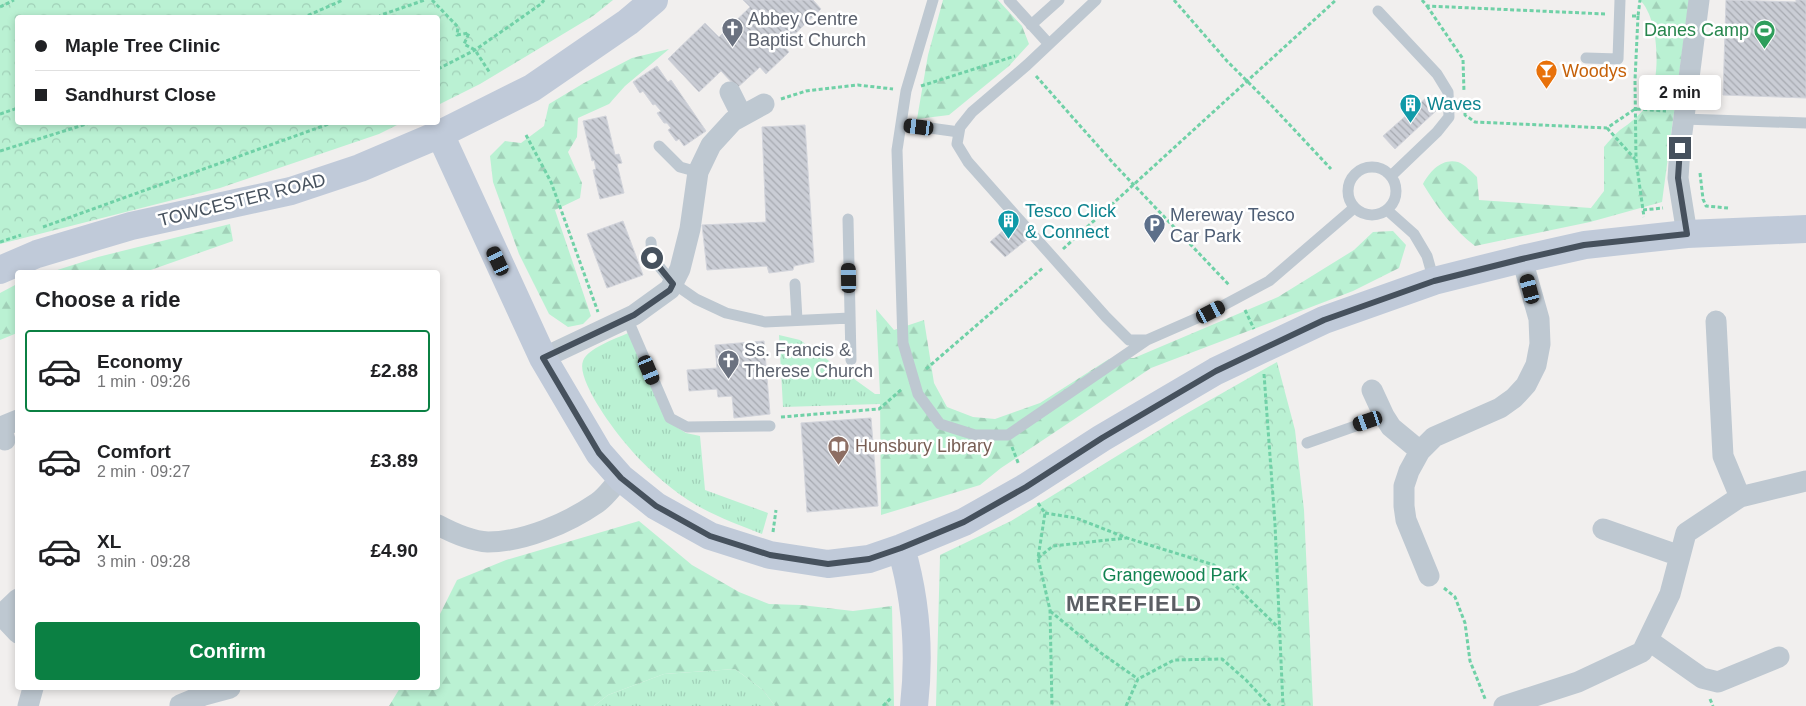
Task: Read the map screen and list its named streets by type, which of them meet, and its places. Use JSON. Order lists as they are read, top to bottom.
{
  "streets": {
    "street": ["TOWCESTER ROAD"]
  },
  "districts": ["MEREFIELD"],
  "parks": ["Grangewood Park"],
  "places": {
    "church": ["Abbey Centre Baptist Church", "Ss. Francis & Therese Church"],
    "sports": ["Danes Camp"],
    "bar": ["Woodys"],
    "building": ["Waves", "Tesco Click & Connect"],
    "parking": ["Mereway Tesco Car Park"],
    "library": ["Hunsbury Library"]
  },
  "page": {
    "banner": ["Maple Tree Clinic", "Sandhurst Close"],
    "bubble": "2 min",
    "heading": "Choose a ride",
    "list": [
      {
        "name": "Economy",
        "note": "1 min · 09:26",
        "value": "£2.88"
      },
      {
        "name": "Comfort",
        "note": "2 min · 09:27",
        "value": "£3.89"
      },
      {
        "name": "XL",
        "note": "3 min · 09:28",
        "value": "£4.90"
      }
    ],
    "buttons": "Confirm"
  }
}
